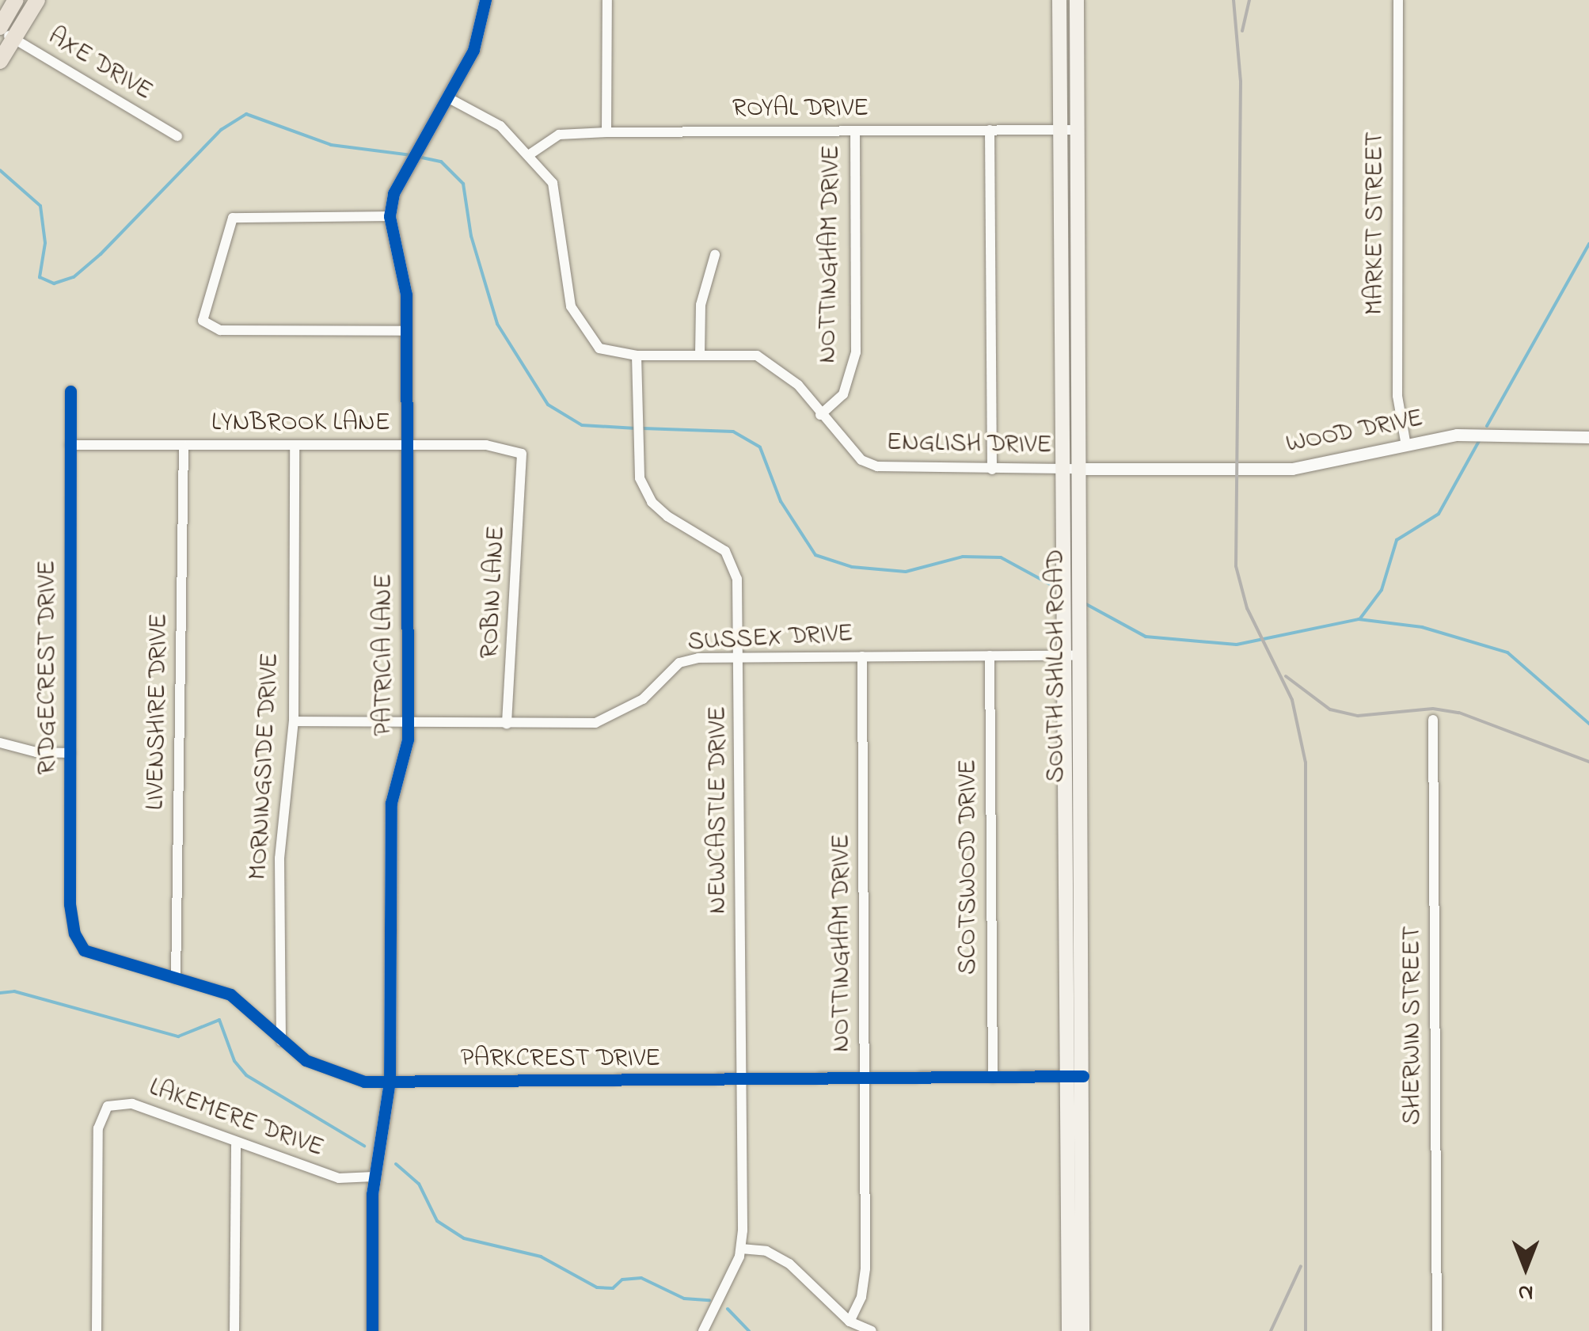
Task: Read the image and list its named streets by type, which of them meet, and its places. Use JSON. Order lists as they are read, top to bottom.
{
  "streets": {
    "main road": ["SOUTH SHILOH ROAD"],
    "street": [
      "AXE DRIVE",
      "ROYAL DRIVE",
      "MARKET STREET",
      "NOTTINGHAM DRIVE",
      "LYNBROOK LANE",
      "WOOD DRIVE",
      "ENGLISH DRIVE",
      "ROBIN LANE",
      "SUSSEX DRIVE",
      "PATRICIA LANE",
      "RIDGECREST DRIVE",
      "LIVENSHIRE DRIVE",
      "MORNINGSIDE DRIVE",
      "NEWCASTLE DRIVE",
      "SCOTSWOOD DRIVE",
      "SHERWIN STREET",
      "PARKCREST DRIVE",
      "LAKEMERE DRIVE"
    ]
  },
  "crossings": [
    ["ROYAL DRIVE", "NOTTINGHAM DRIVE"],
    ["ROYAL DRIVE", "ENGLISH DRIVE"],
    ["ROYAL DRIVE", "SOUTH SHILOH ROAD"],
    ["MARKET STREET", "WOOD DRIVE"],
    ["NOTTINGHAM DRIVE", "ENGLISH DRIVE"],
    ["NOTTINGHAM DRIVE", "SUSSEX DRIVE"],
    ["NOTTINGHAM DRIVE", "PARKCREST DRIVE"],
    ["LYNBROOK LANE", "ROBIN LANE"],
    ["LYNBROOK LANE", "PATRICIA LANE"],
    ["LYNBROOK LANE", "RIDGECREST DRIVE"],
    ["LYNBROOK LANE", "LIVENSHIRE DRIVE"],
    ["LYNBROOK LANE", "MORNINGSIDE DRIVE"],
    ["WOOD DRIVE", "ENGLISH DRIVE"],
    ["WOOD DRIVE", "SOUTH SHILOH ROAD"],
    ["ENGLISH DRIVE", "SOUTH SHILOH ROAD"],
    ["ENGLISH DRIVE", "NEWCASTLE DRIVE"],
    ["ROBIN LANE", "SUSSEX DRIVE"],
    ["SUSSEX DRIVE", "PATRICIA LANE"],
    ["SUSSEX DRIVE", "SOUTH SHILOH ROAD"],
    ["SUSSEX DRIVE", "MORNINGSIDE DRIVE"],
    ["SUSSEX DRIVE", "NEWCASTLE DRIVE"],
    ["SUSSEX DRIVE", "SCOTSWOOD DRIVE"],
    ["PATRICIA LANE", "PARKCREST DRIVE"],
    ["PATRICIA LANE", "LAKEMERE DRIVE"],
    ["SOUTH SHILOH ROAD", "PARKCREST DRIVE"],
    ["RIDGECREST DRIVE", "PARKCREST DRIVE"],
    ["LIVENSHIRE DRIVE", "PARKCREST DRIVE"],
    ["MORNINGSIDE DRIVE", "PARKCREST DRIVE"],
    ["NEWCASTLE DRIVE", "PARKCREST DRIVE"],
    ["SCOTSWOOD DRIVE", "PARKCREST DRIVE"]
  ],
  "north": "bottom"
}
